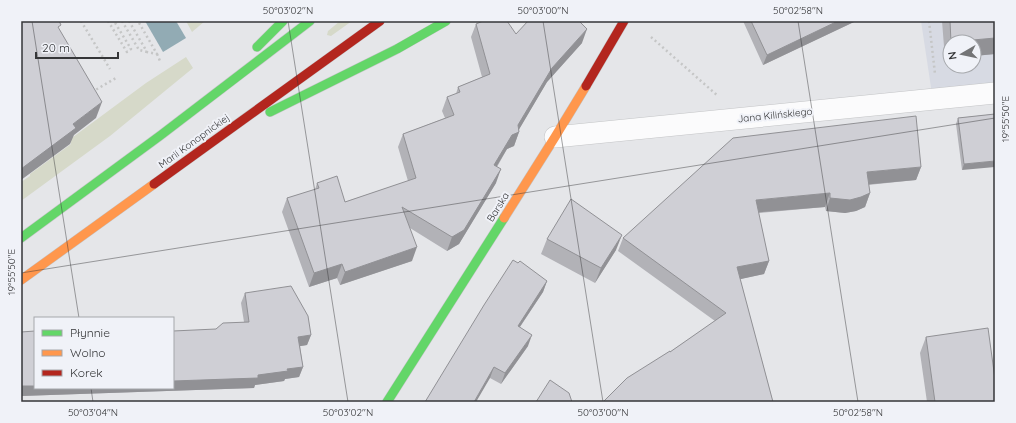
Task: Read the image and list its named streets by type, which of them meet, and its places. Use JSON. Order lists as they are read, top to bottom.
{
  "streets": {
    "main road": ["Marii Konopnickiej", "Barska"],
    "street": ["Jana Kilińskiego"]
  },
  "crossings": [
    ["Jana Kilińskiego", "Barska"]
  ],
  "legend": ["Płynnie", "Wolno", "Korek"],
  "scale_bar": "20 m",
  "north": "left",
  "coordinates": [
    "50°03'02\"N",
    "50°03'00\"N",
    "50°02'58\"N",
    "19°55'50\"E",
    "50°03'04\"N"
  ]
}
